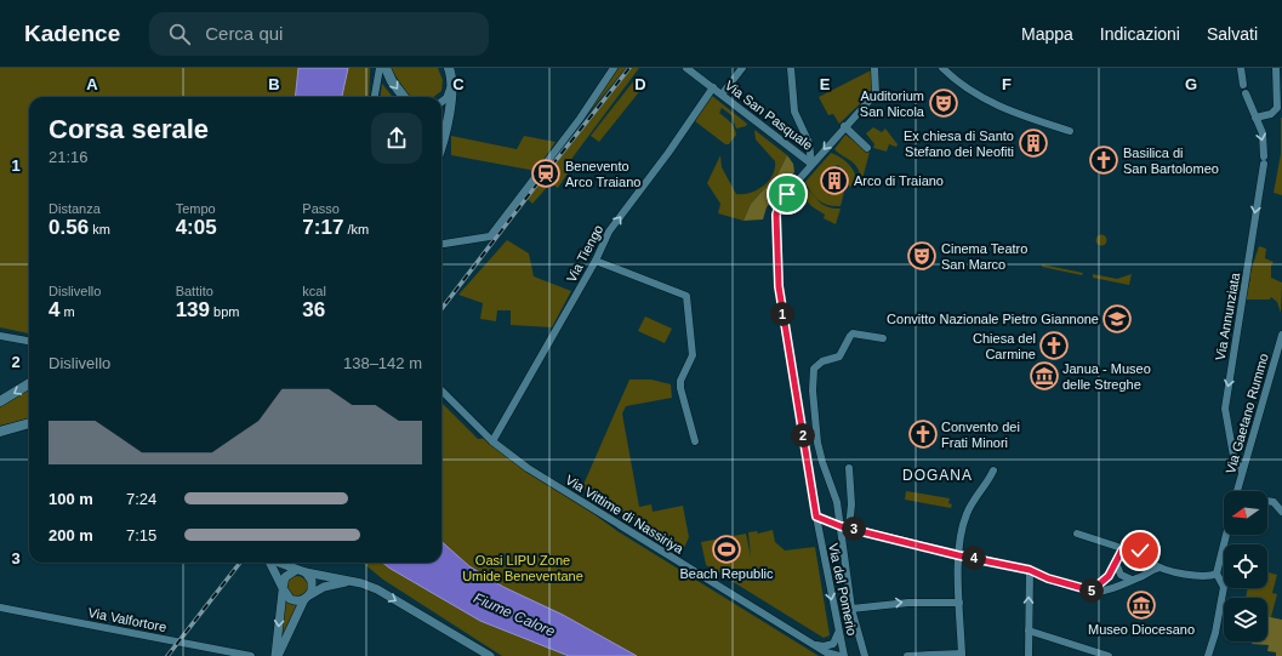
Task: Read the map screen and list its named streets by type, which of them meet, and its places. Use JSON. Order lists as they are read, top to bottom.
{
  "streets": {
    "street": [
      "Via San Pasquale",
      "Via Tiengo",
      "Via Annunziata",
      "Via Gaetano Rummo",
      "Via Vittime di Nassiriya",
      "Via del Pomerio",
      "Via Valfortore"
    ]
  },
  "crossings": [
    ["Via San Pasquale", "Via Tiengo"],
    ["Via San Pasquale", "Via del Pomerio"],
    ["Via Tiengo", "Via Vittime di Nassiriya"],
    ["Via Annunziata", "Via Gaetano Rummo"]
  ],
  "one_way": ["Via Tiengo", "Via Annunziata"],
  "districts": ["DOGANA"],
  "water": ["Fiume Calore"],
  "parks": ["Oasi LIPU Zone Umide Beneventane"],
  "places": {
    "theatre": ["Auditorium San Nicola", "Cinema Teatro San Marco"],
    "building": ["Ex chiesa di Santo Stefano dei Neofiti", "Arco di Traiano"],
    "church": ["Basilica di San Bartolomeo", "Chiesa del Carmine", "Convento dei Frati Minori"],
    "station": ["Benevento Arco Traiano"],
    "school or university": ["Convitto Nazionale Pietro Giannone"],
    "museum": ["Janua - Museo delle Streghe", "Museo Diocesano"],
    "sports": ["Beach Republic"]
  },
  "north": "left",
  "page": {
    "header": "Kadence",
    "search": "Cerca qui",
    "nav": ["Mappa", "Indicazioni", "Salvati"],
    "heading": ["Corsa serale", "21:16"],
    "stats": [
      ["Distanza", "0.56 km"],
      ["Tempo", "4:05"],
      ["Passo", "7:17 /km"],
      ["Dislivello", "4 m"],
      ["Battito", "139 bpm"],
      ["kcal", "36"]
    ],
    "pins": [
      "1",
      "2",
      "3",
      "4",
      "5"
    ],
    "chart": ["Dislivello", "138–142 m"],
    "list": [
      {
        "name": "100 m",
        "note": "7:24"
      },
      {
        "name": "200 m",
        "note": "7:15"
      }
    ]
  },
  "grid": {
    "columns": [
      "A",
      "B",
      "C",
      "D",
      "E",
      "F",
      "G"
    ],
    "rows": ["1", "2", "3"]
  }
}
